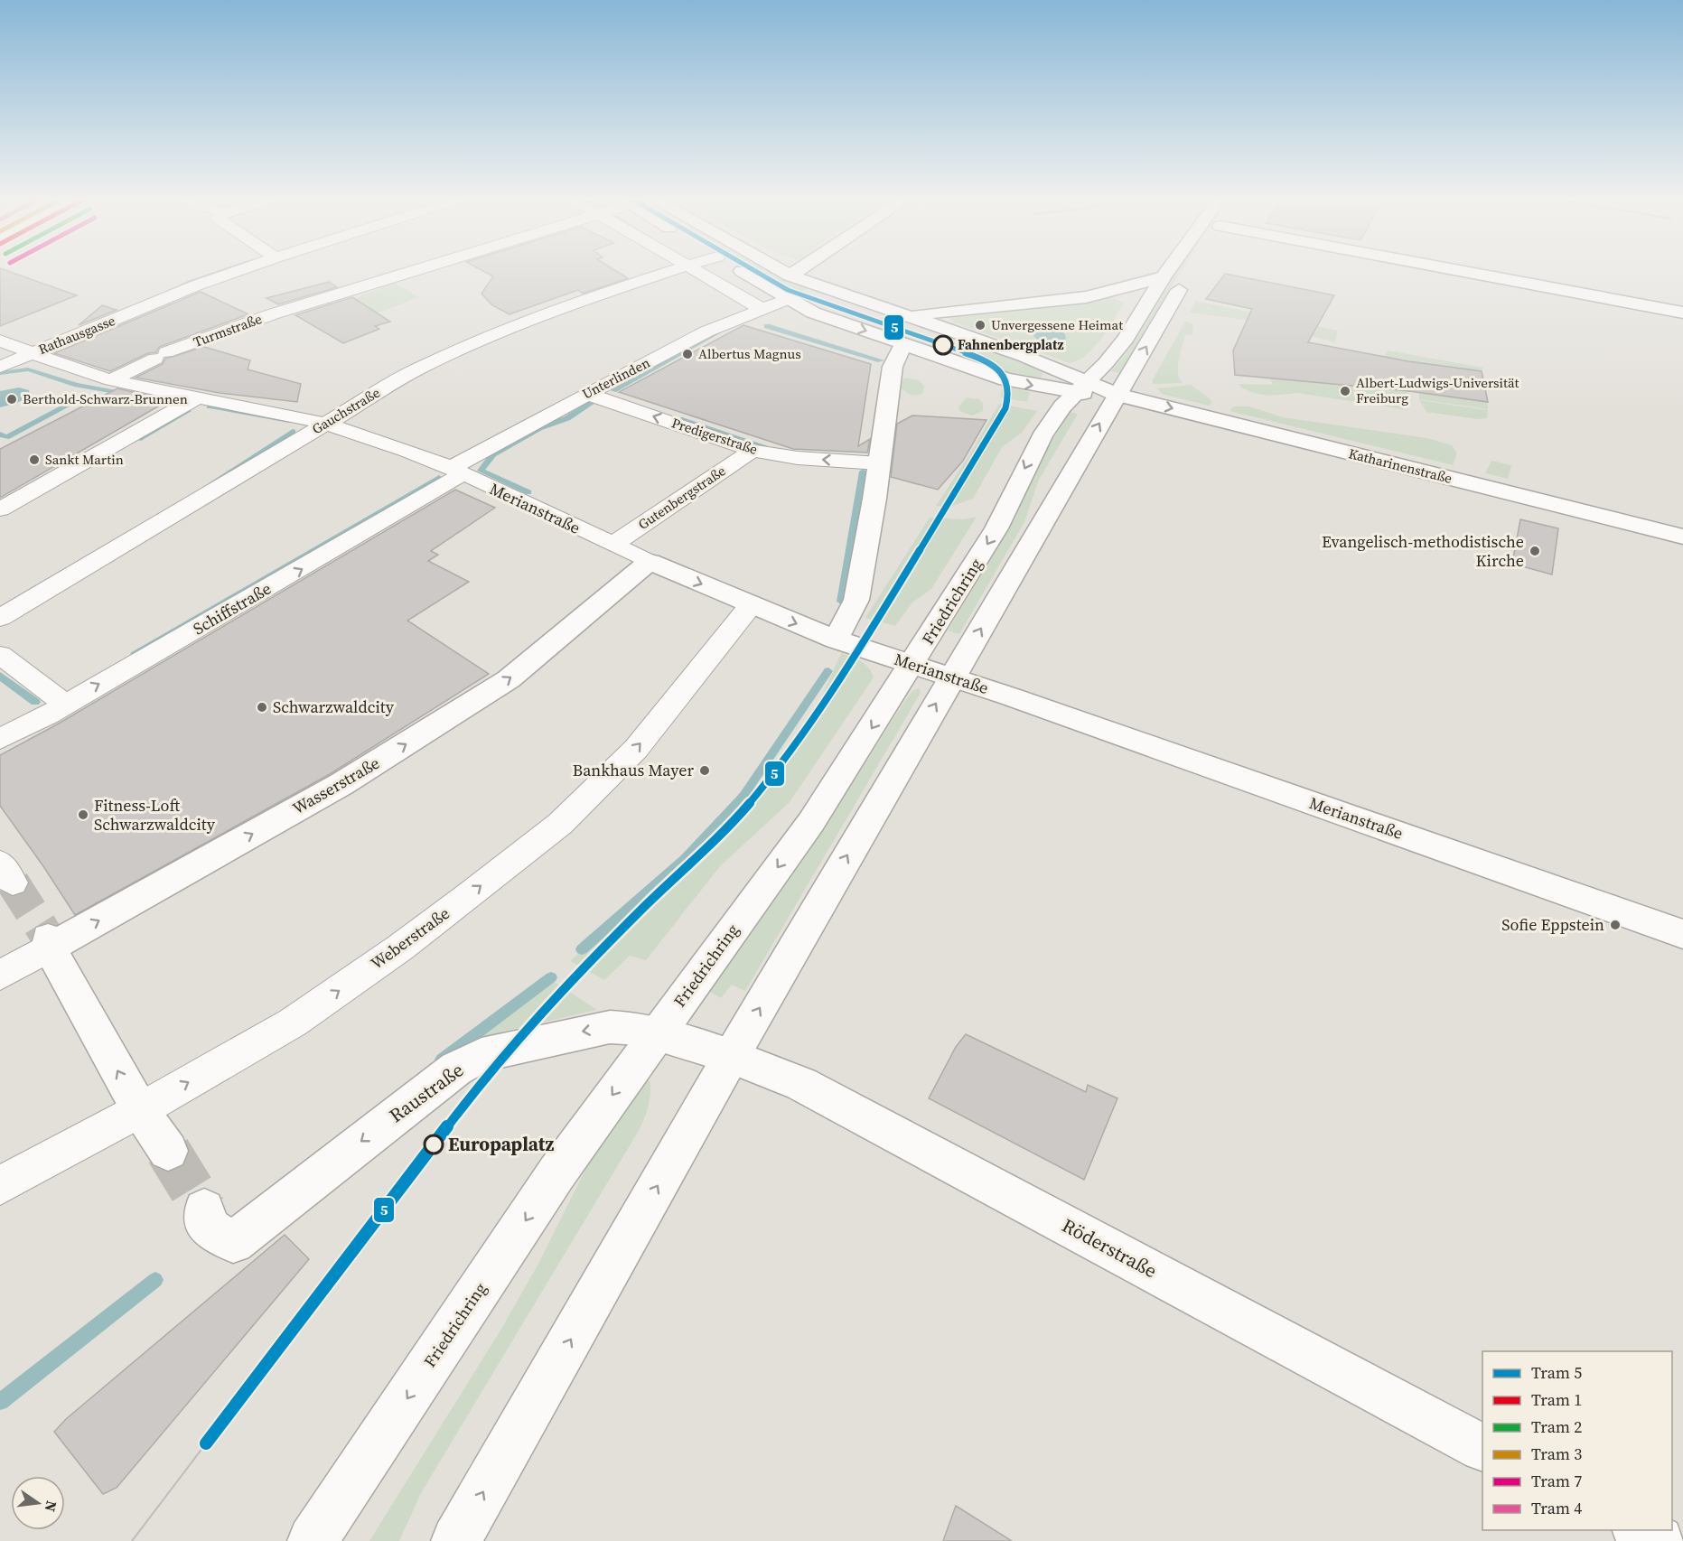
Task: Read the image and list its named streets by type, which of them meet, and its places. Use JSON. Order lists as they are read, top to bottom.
{
  "streets": {
    "street": [
      "Turmstraße",
      "Rathausgasse",
      "Unterlinden",
      "Gauchstraße",
      "Predigerstraße",
      "Katharinenstraße",
      "Gutenbergstraße",
      "Merianstraße",
      "Friedrichring",
      "Schiffstraße",
      "Wasserstraße",
      "Weberstraße",
      "Raustraße",
      "Röderstraße"
    ]
  },
  "crossings": [
    ["Turmstraße", "Merianstraße"],
    ["Rathausgasse", "Merianstraße"],
    ["Unterlinden", "Predigerstraße"],
    ["Unterlinden", "Merianstraße"],
    ["Unterlinden", "Schiffstraße"],
    ["Gauchstraße", "Merianstraße"],
    ["Predigerstraße", "Gutenbergstraße"],
    ["Gutenbergstraße", "Merianstraße"],
    ["Merianstraße", "Friedrichring"],
    ["Merianstraße", "Schiffstraße"],
    ["Merianstraße", "Wasserstraße"],
    ["Merianstraße", "Weberstraße"],
    ["Friedrichring", "Raustraße"],
    ["Raustraße", "Röderstraße"]
  ],
  "one_way": ["Wasserstraße", "Raustraße"],
  "places": [
    "Unvergessene Heimat",
    "Fahnenbergplatz",
    "Albertus Magnus",
    "Albert-Ludwigs-Universität Freiburg",
    "Berthold-Schwarz-Brunnen",
    "Sankt Martin",
    "Evangelisch-methodistische Kirche",
    "Schwarzwaldcity",
    "Bankhaus Mayer",
    "Fitness-Loft Schwarzwaldcity",
    "Sofie Eppstein",
    "Europaplatz"
  ],
  "lines": ["tram line 5"],
  "legend": [
    "Tram 5",
    "Tram 1",
    "Tram 2",
    "Tram 3",
    "Tram 7",
    "Tram 4"
  ],
  "north": "right"
}
